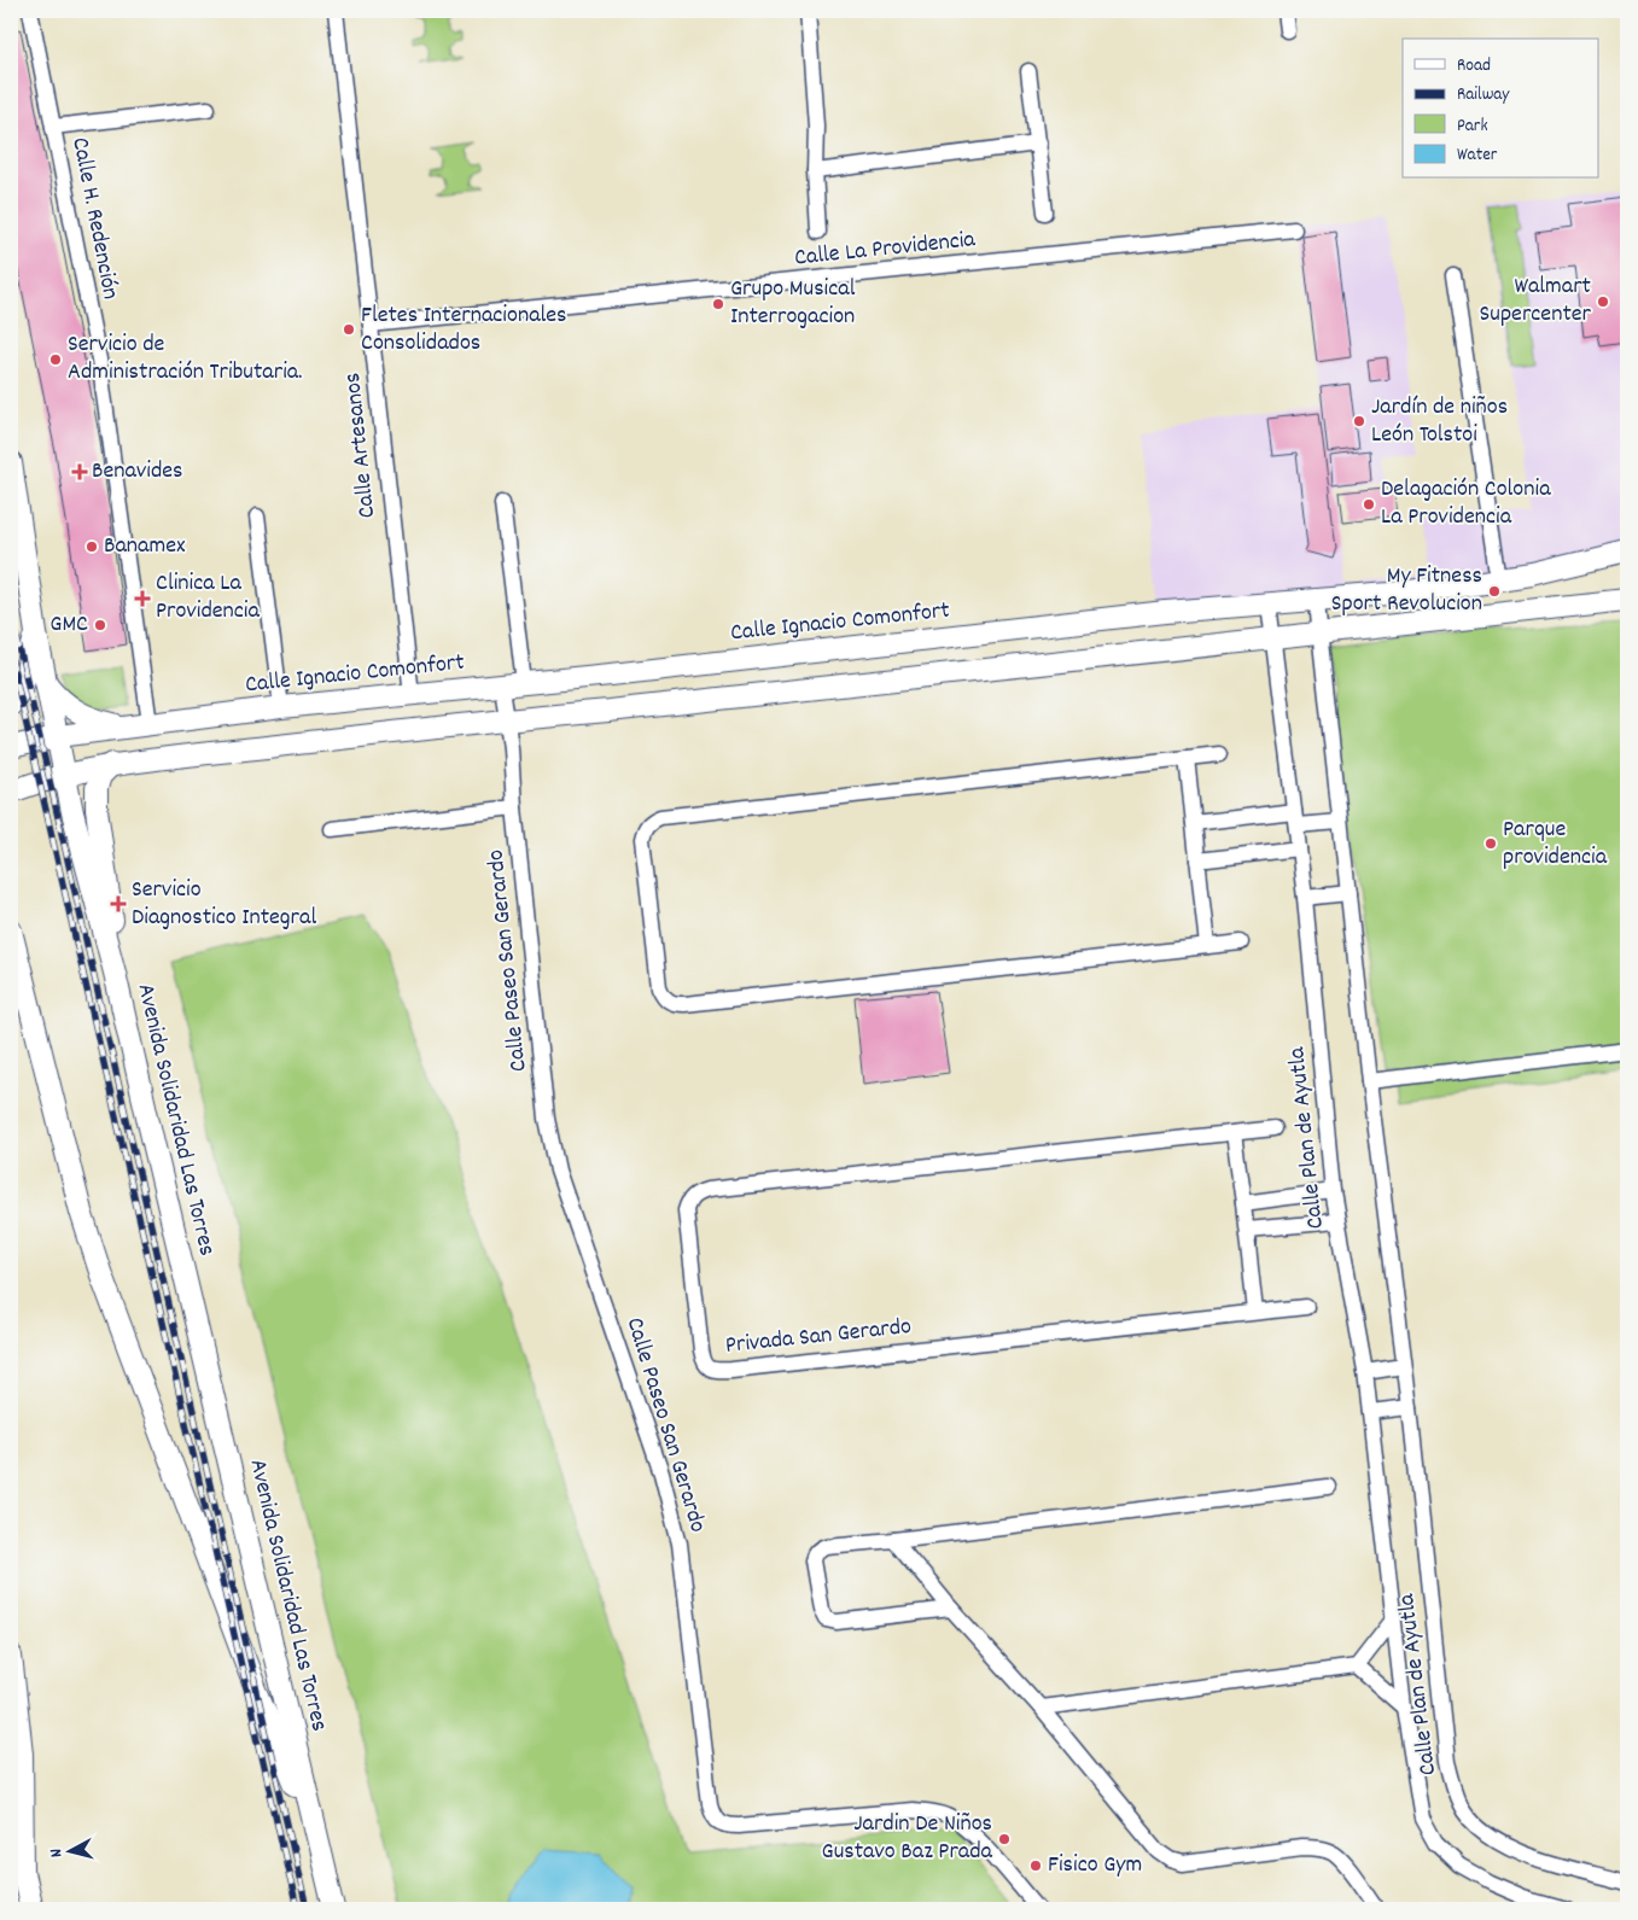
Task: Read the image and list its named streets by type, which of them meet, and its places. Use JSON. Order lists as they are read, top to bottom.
{
  "streets": {
    "main road": ["Calle Ignacio Comonfort", "Avenida Solidaridad Las Torres"],
    "street": [
      "Calle H. Redención",
      "Calle La Providencia",
      "Calle Artesanos",
      "Calle Paseo San Gerardo",
      "Calle Plan de Ayutla",
      "Privada San Gerardo"
    ]
  },
  "crossings": [
    ["Calle H. Redención", "Calle Ignacio Comonfort"],
    ["Calle La Providencia", "Calle Artesanos"],
    ["Calle Artesanos", "Calle Ignacio Comonfort"],
    ["Calle Ignacio Comonfort", "Calle Paseo San Gerardo"],
    ["Calle Ignacio Comonfort", "Avenida Solidaridad Las Torres"],
    ["Calle Ignacio Comonfort", "Calle Plan de Ayutla"]
  ],
  "places": {
    "other": [
      "Walmart Supercenter",
      "Grupo Musical Interrogacion",
      "Fletes Internacionales Consolidados",
      "Servicio de Administración Tributaria.",
      "Jardín de niños León Tolstoi",
      "Delagación Colonia La Providencia",
      "Banamex",
      "My Fitness Sport Revolucion",
      "GMC",
      "Parque providencia",
      "Jardin De Niños Gustavo Baz Prada",
      "Fisico Gym"
    ],
    "health": ["Benavides", "Clinica La Providencia", "Servicio Diagnostico Integral"]
  },
  "legend": [
    "Road",
    "Railway",
    "Park",
    "Water"
  ],
  "north": "left"
}
